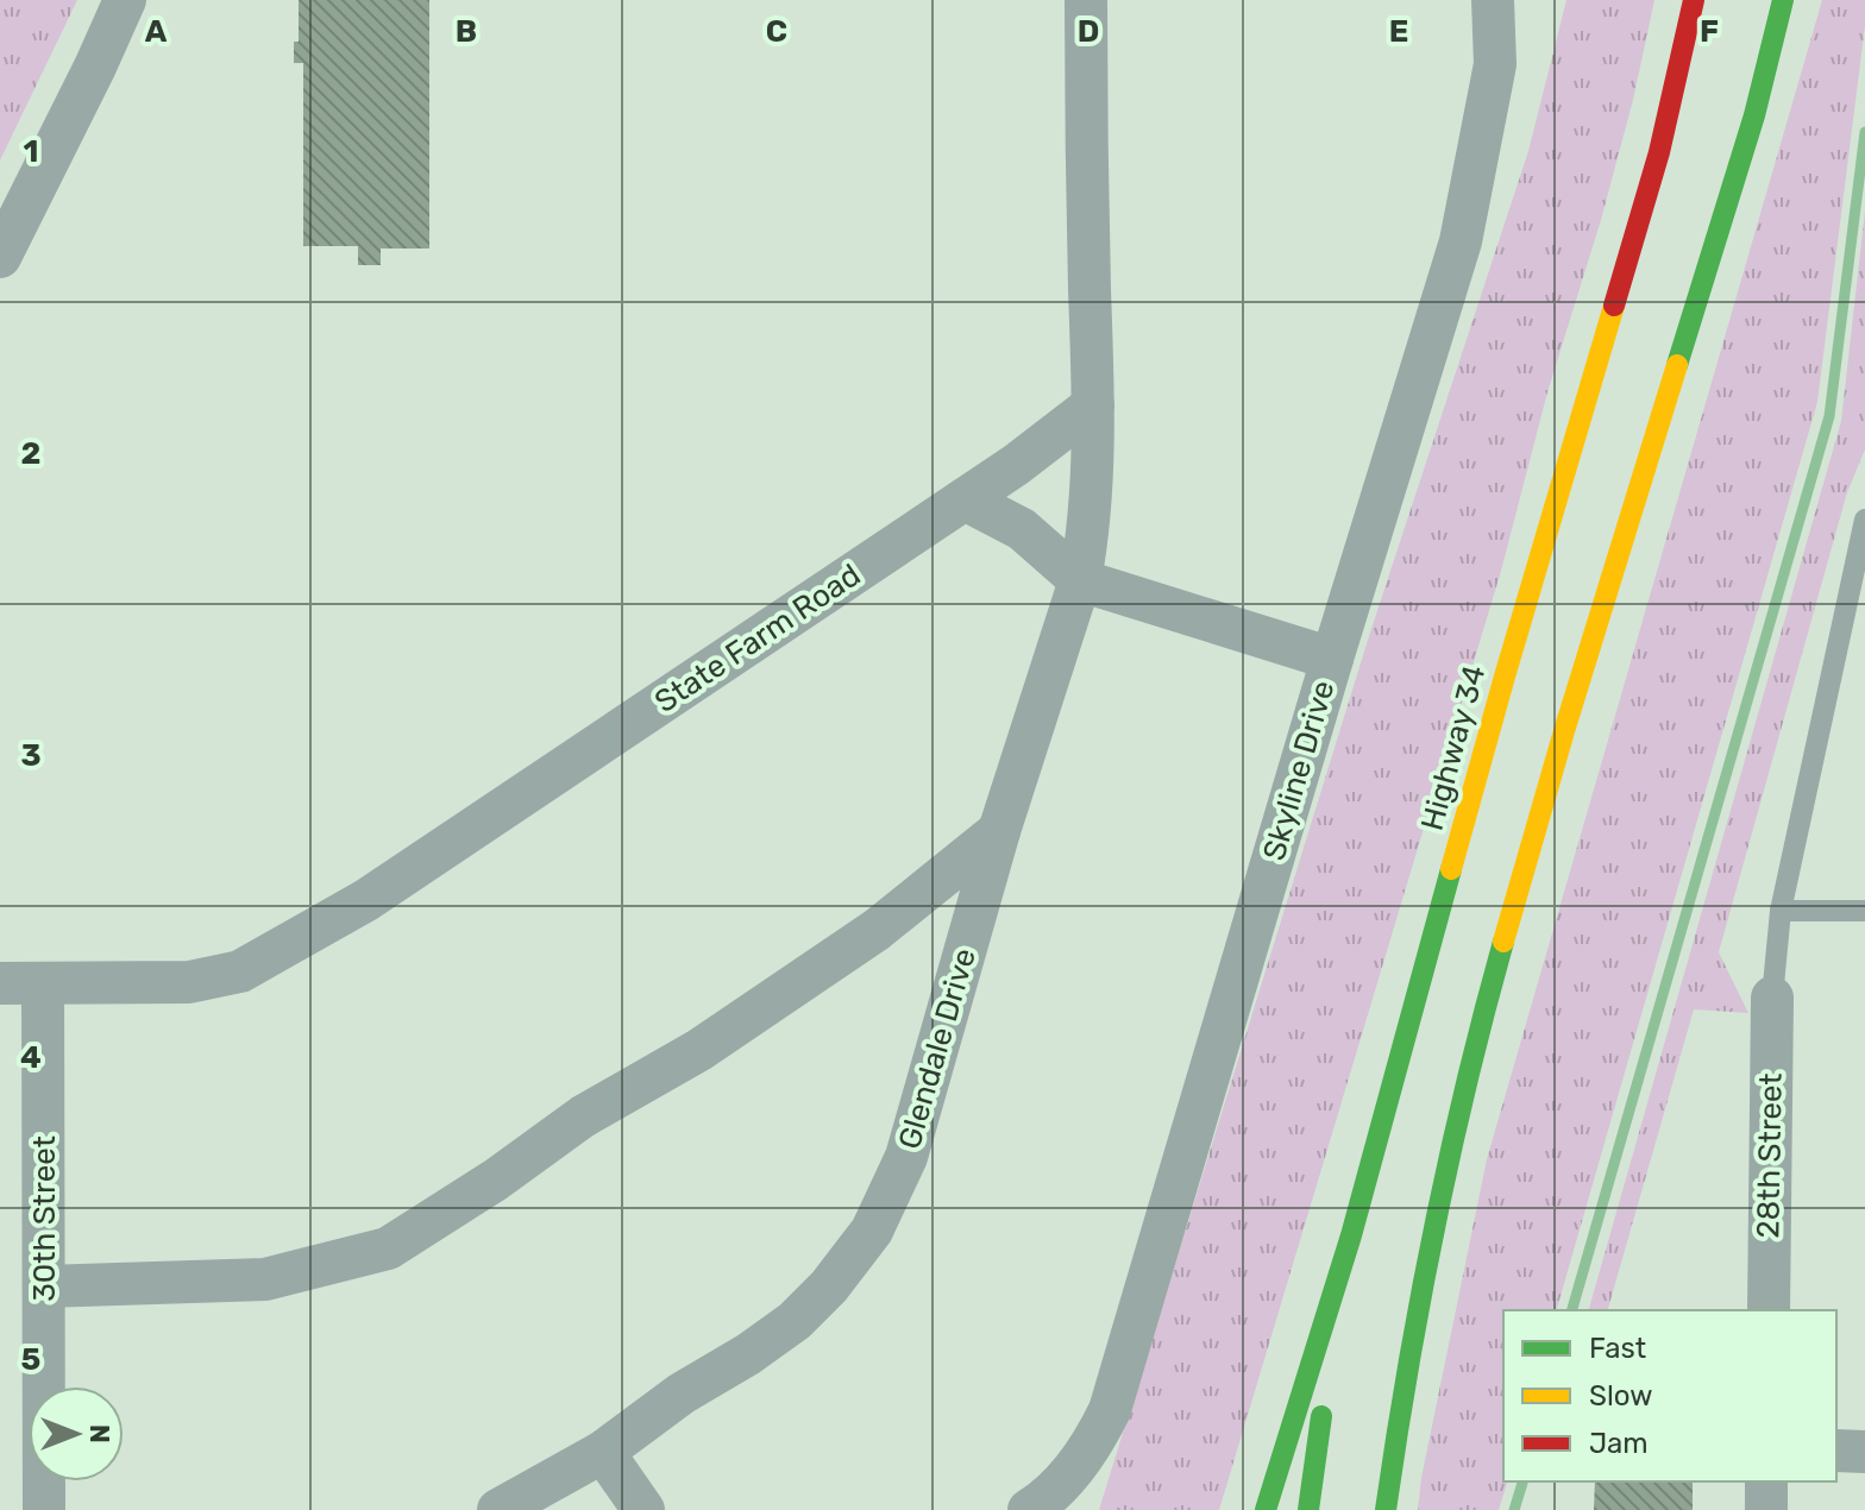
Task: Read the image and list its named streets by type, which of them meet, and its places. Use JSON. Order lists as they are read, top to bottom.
{
  "streets": {
    "highway": ["Highway 34"],
    "street": [
      "State Farm Road",
      "Skyline Drive",
      "Glendale Drive",
      "28th Street",
      "30th Street"
    ]
  },
  "crossings": [
    ["State Farm Road", "Glendale Drive"],
    ["State Farm Road", "30th Street"]
  ],
  "legend": ["Fast", "Slow", "Jam"],
  "north": "right",
  "grid": {
    "columns": [
      "A",
      "B",
      "C",
      "D",
      "E",
      "F"
    ],
    "rows": [
      "1",
      "2",
      "3",
      "4",
      "5"
    ]
  }
}
